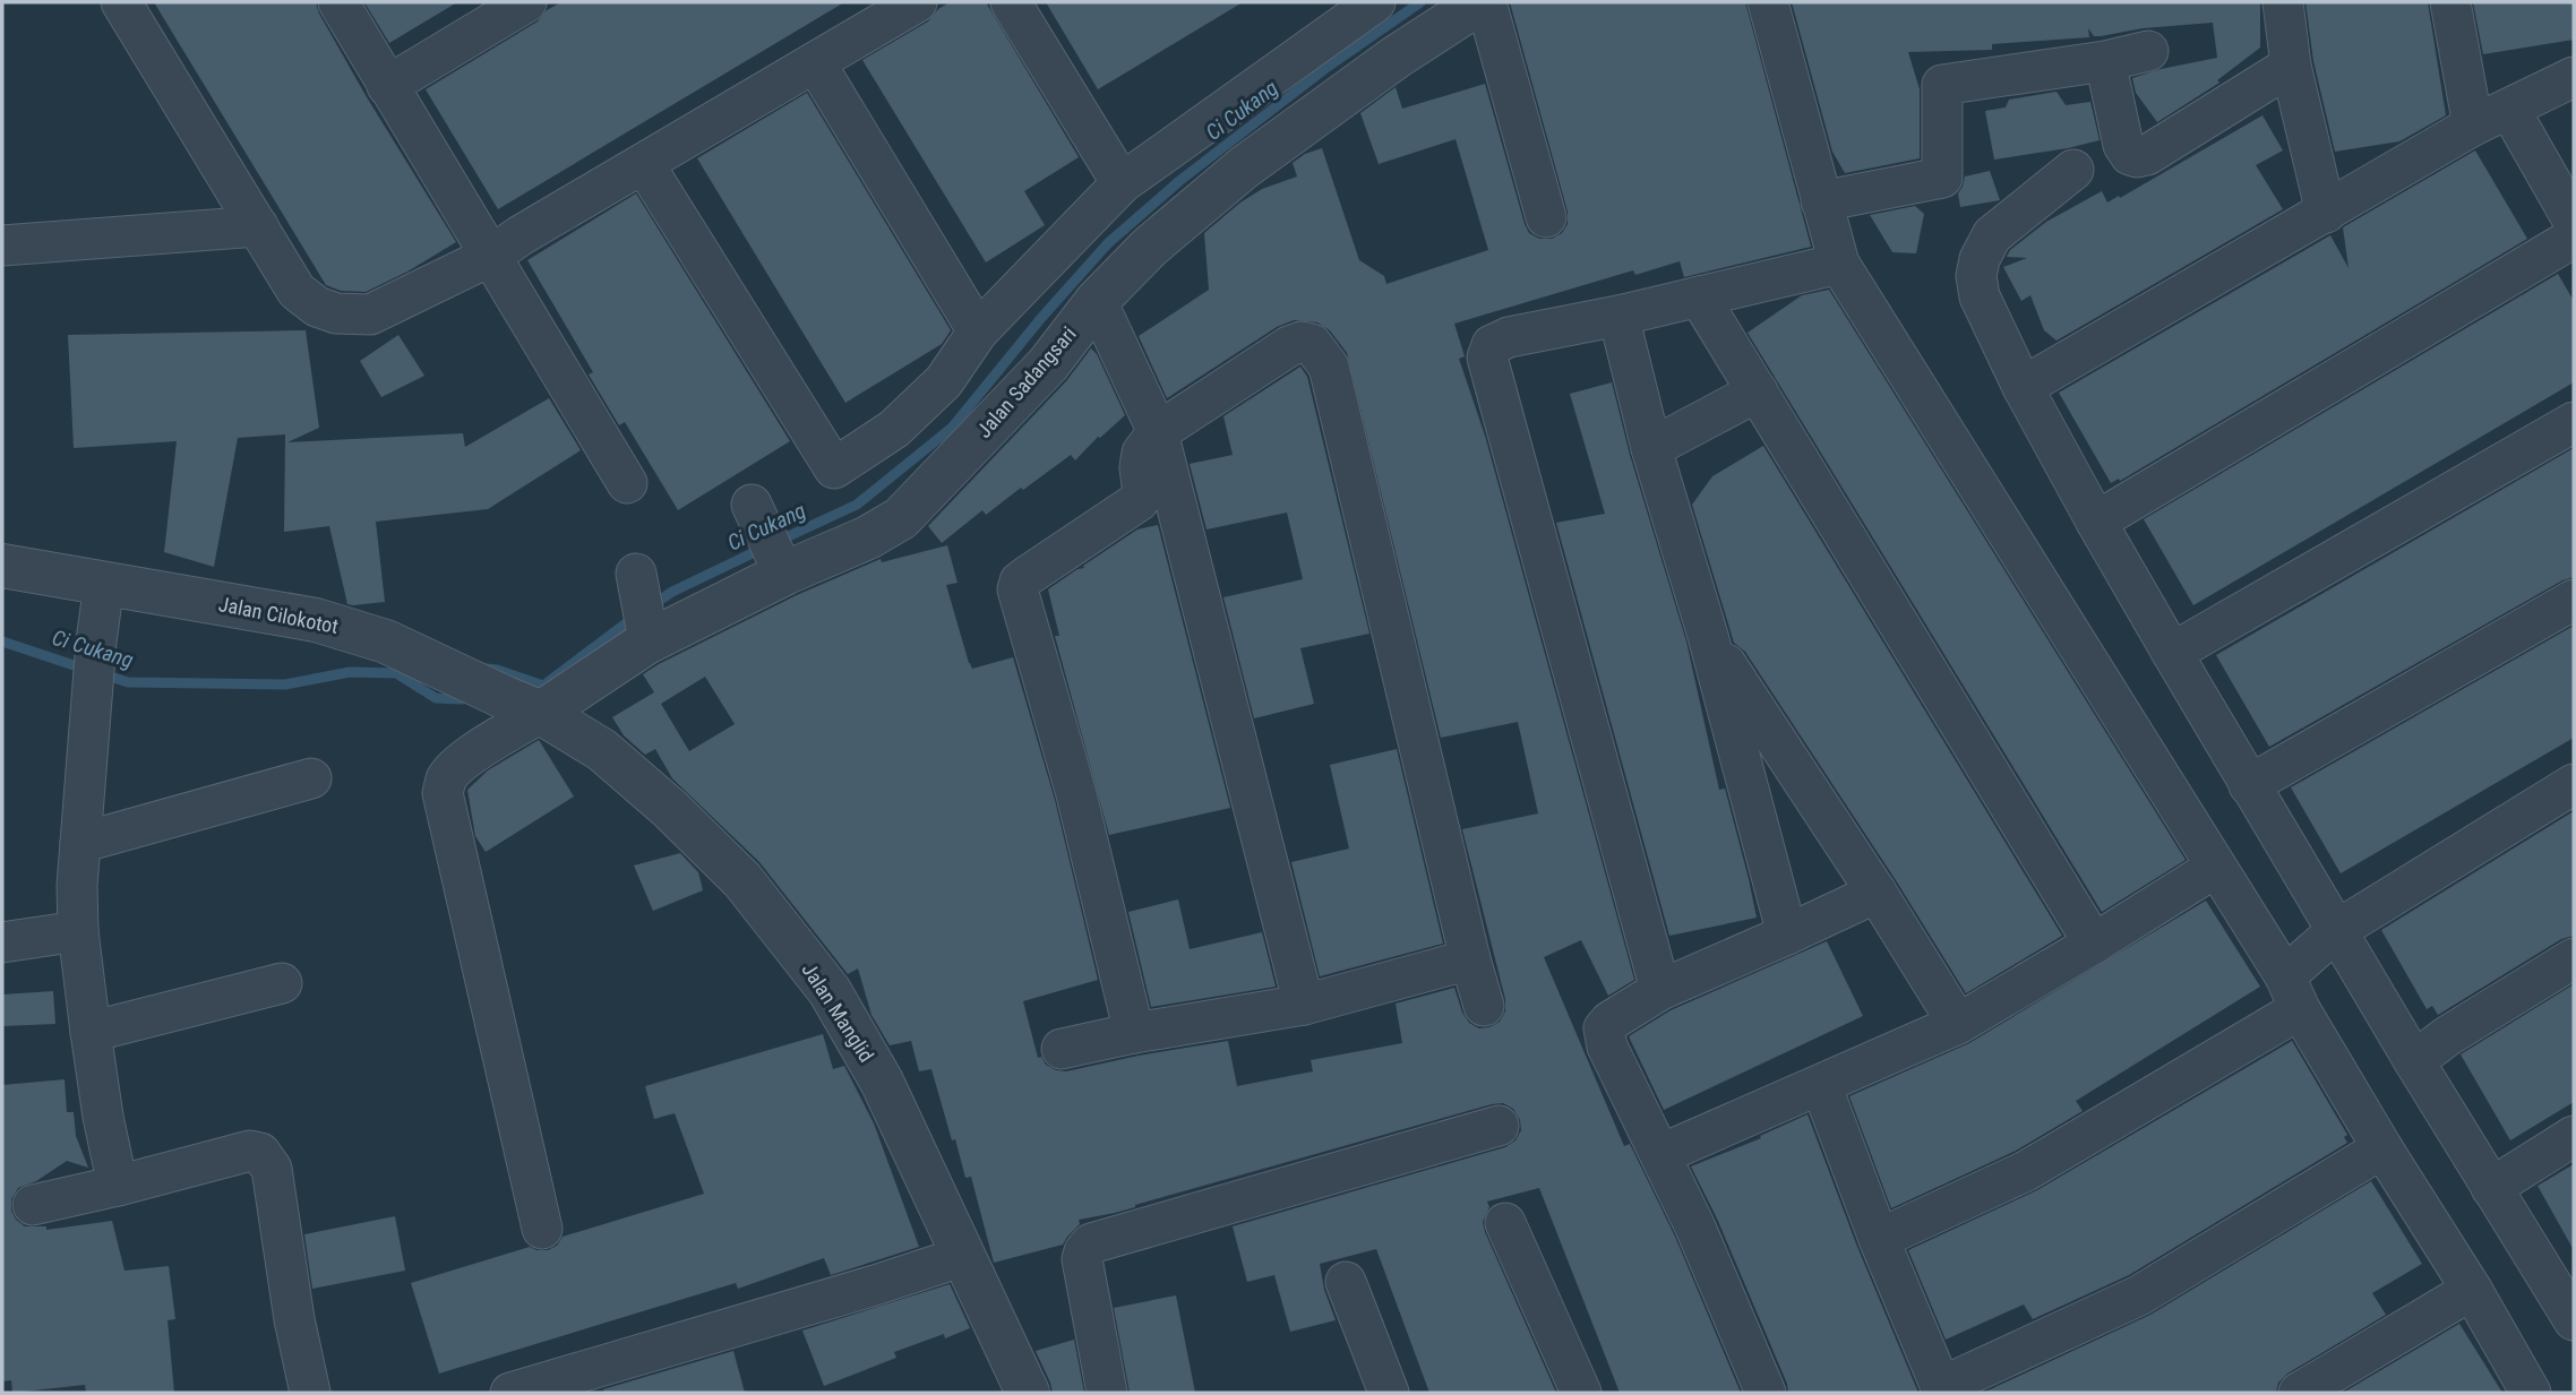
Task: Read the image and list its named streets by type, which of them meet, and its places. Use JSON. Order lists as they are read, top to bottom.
{
  "streets": {
    "street": ["Jalan Sadangsari", "Jalan Cilokotot", "Jalan Manglid"]
  },
  "crossings": [
    ["Jalan Sadangsari", "Jalan Cilokotot"],
    ["Jalan Sadangsari", "Jalan Manglid"],
    ["Jalan Cilokotot", "Jalan Manglid"]
  ],
  "water": ["Ci Cukang"]
}
